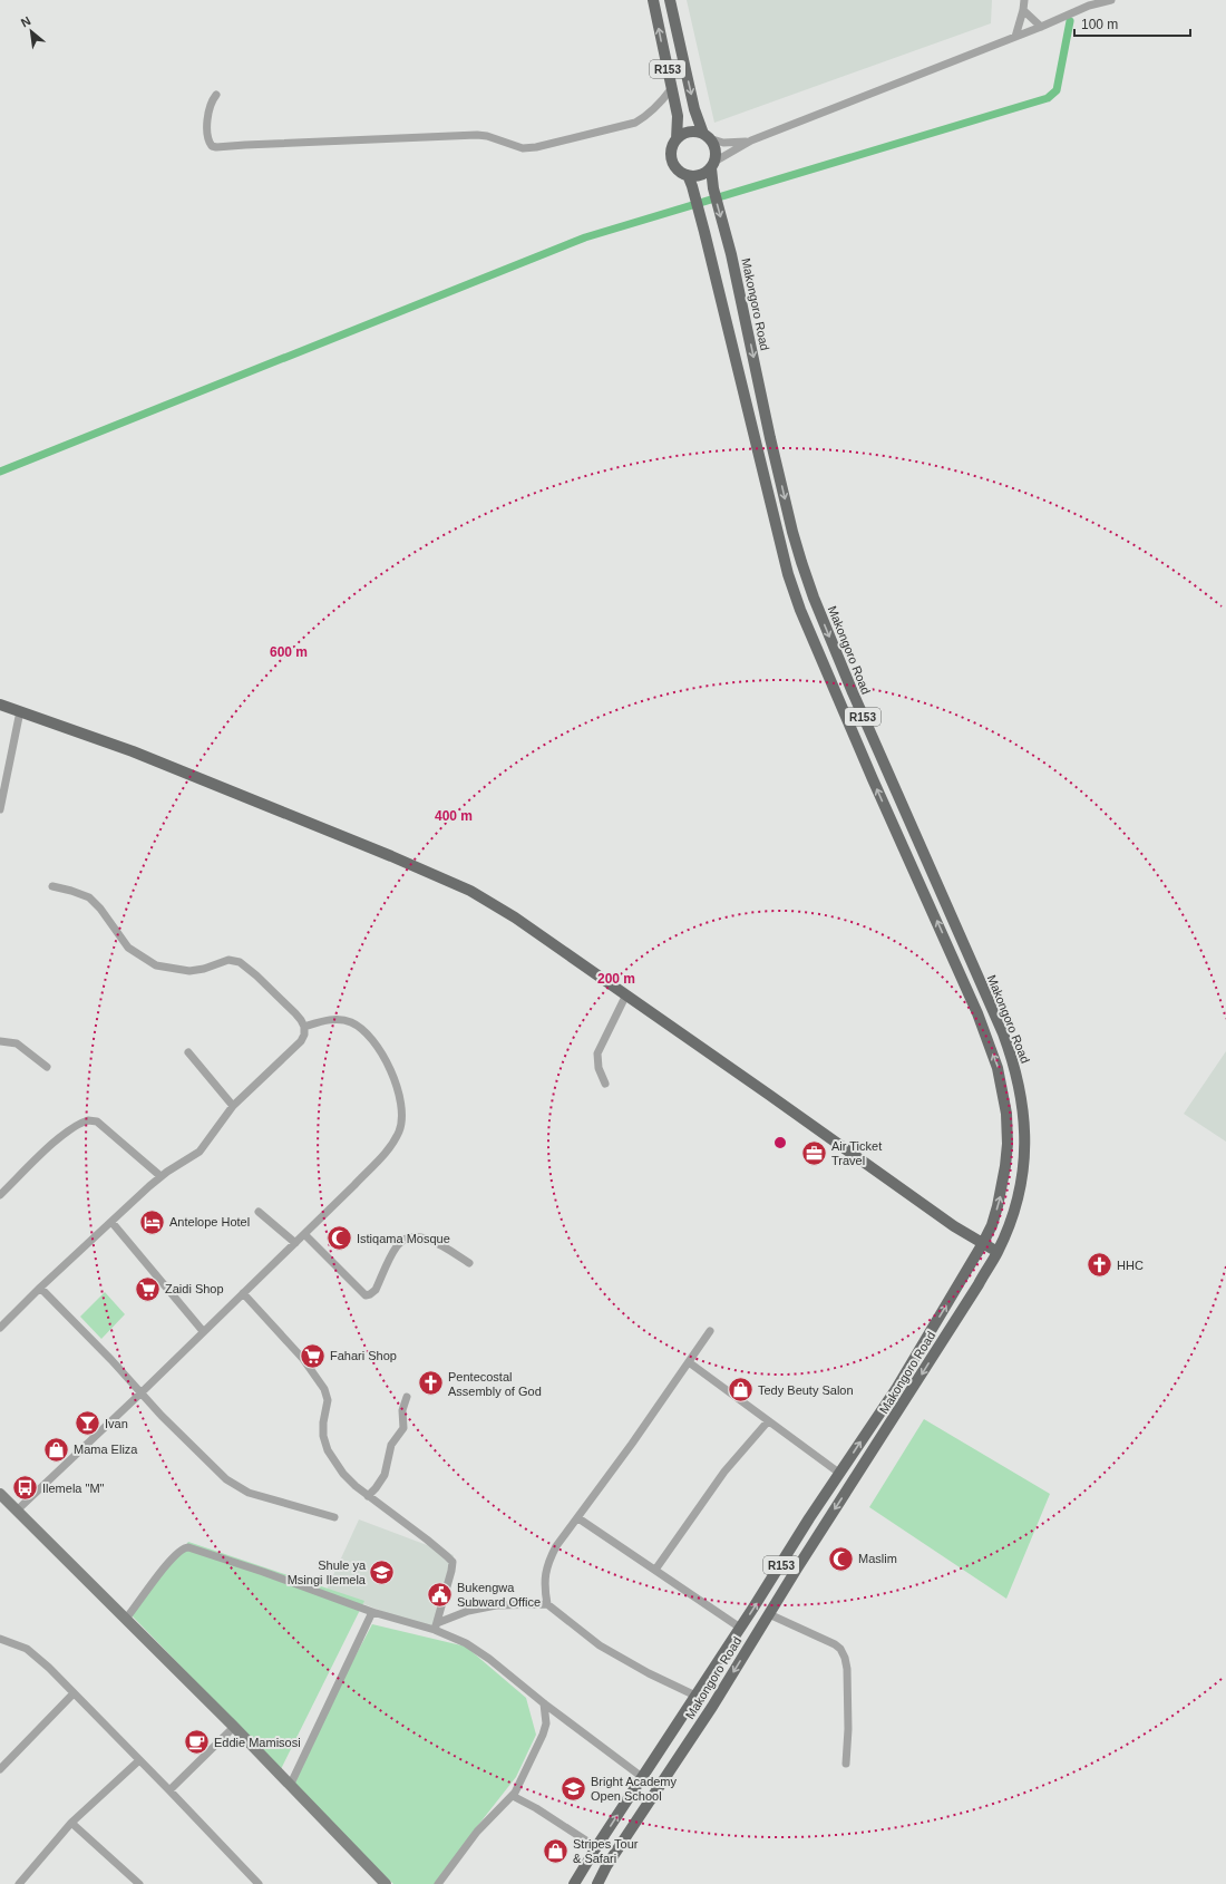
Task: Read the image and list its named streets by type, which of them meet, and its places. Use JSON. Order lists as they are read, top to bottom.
{
  "streets": {
    "main road": ["R153", "Makongoro Road"]
  },
  "places": {
    "office": ["Air Ticket Travel"],
    "hotel": ["Antelope Hotel"],
    "mosque": ["Istiqama Mosque", "Maslim"],
    "church": ["HHC", "Pentecostal Assembly of God"],
    "supermarket": ["Zaidi Shop", "Fahari Shop"],
    "shop": ["Tedy Beuty Salon", "Mama Eliza", "Stripes Tour & Safari"],
    "bar": ["Ivan"],
    "bus stop": ["Ilemela \"M\""],
    "school or university": ["Shule ya Msingi Ilemela", "Bright Academy Open School"],
    "public building": ["Bukengwa Subward Office"],
    "cafe": ["Eddie Mamisosi"]
  },
  "scale_bar": "100 m",
  "north": "top left",
  "rings": ["600 m", "400 m", "200 m"]
}
